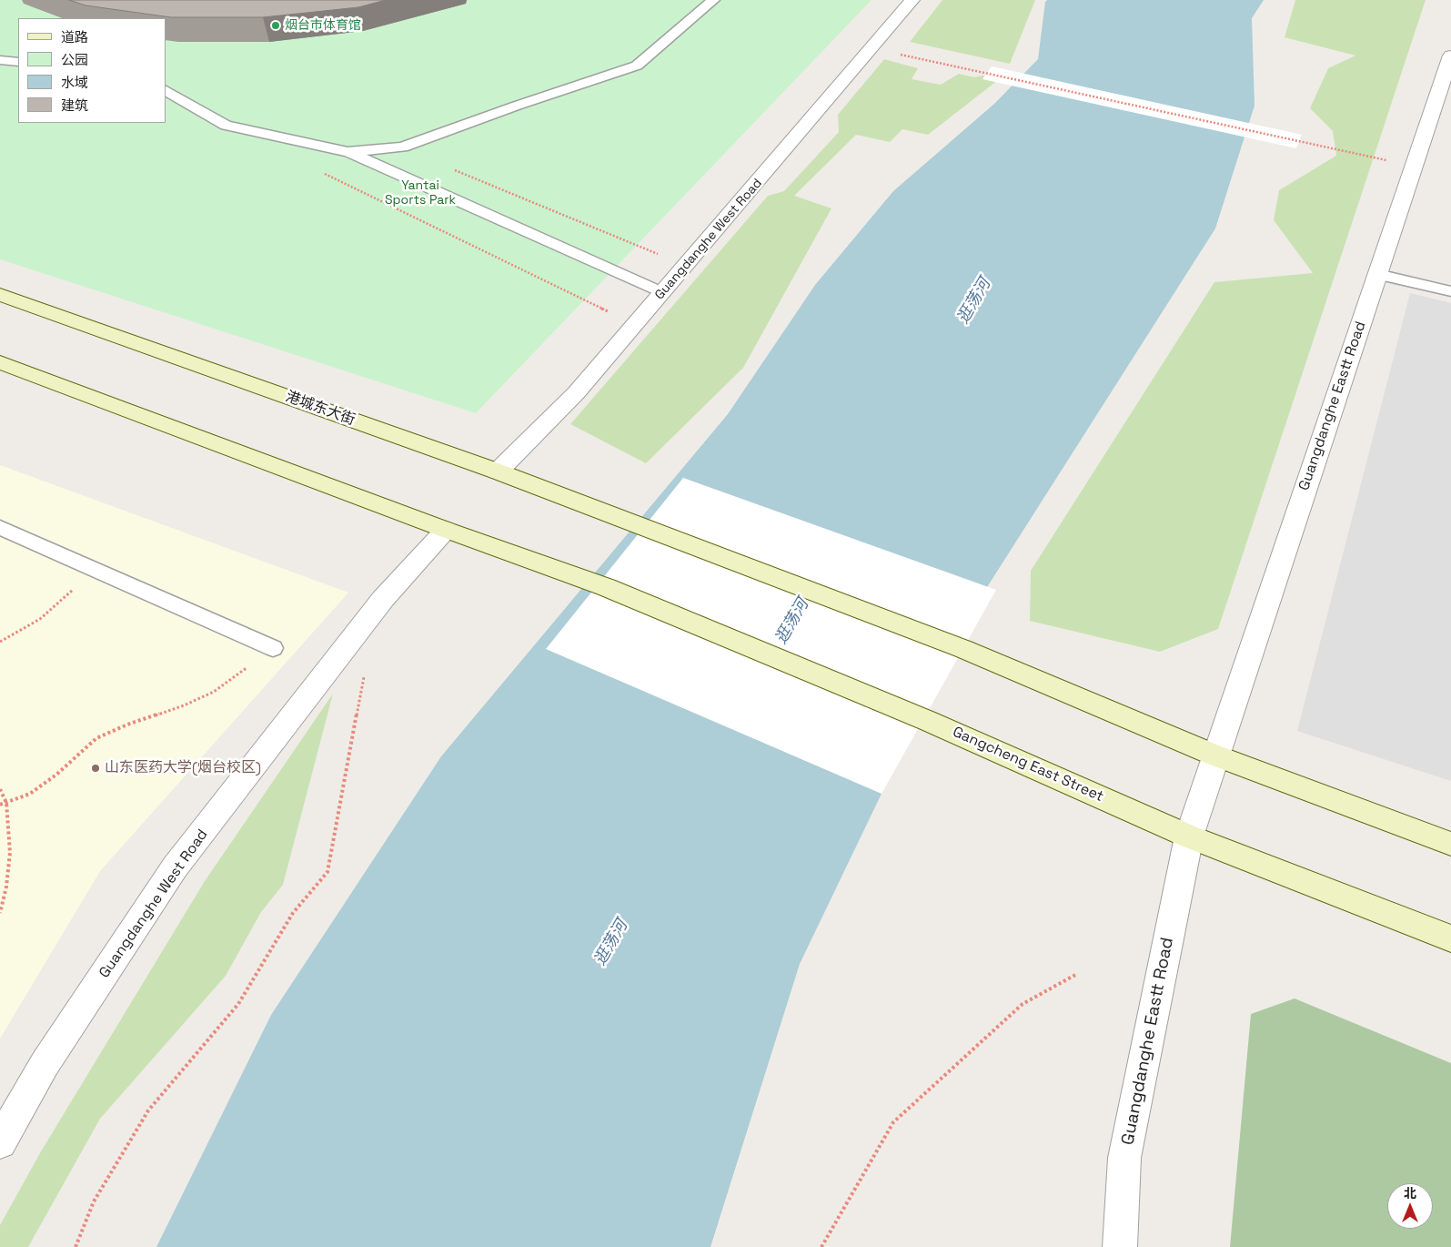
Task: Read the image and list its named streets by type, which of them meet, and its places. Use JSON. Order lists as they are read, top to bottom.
{
  "streets": {
    "main road": ["港城东大街", "Gangcheng East Street"],
    "street": ["Guangdanghe West Road", "Guangdanghe Eastt Road"]
  },
  "crossings": [
    ["Guangdanghe West Road", "港城东大街"],
    ["Guangdanghe West Road", "Gangcheng East Street"],
    ["Guangdanghe Eastt Road", "港城东大街"],
    ["Guangdanghe Eastt Road", "Gangcheng East Street"]
  ],
  "water": ["逛荡河"],
  "parks": ["Yantai Sports Park"],
  "places": ["烟台市体育馆", "山东医药大学(烟台校区)"],
  "legend": [
    "道路",
    "公园",
    "水域",
    "建筑"
  ],
  "north": "top"
}
